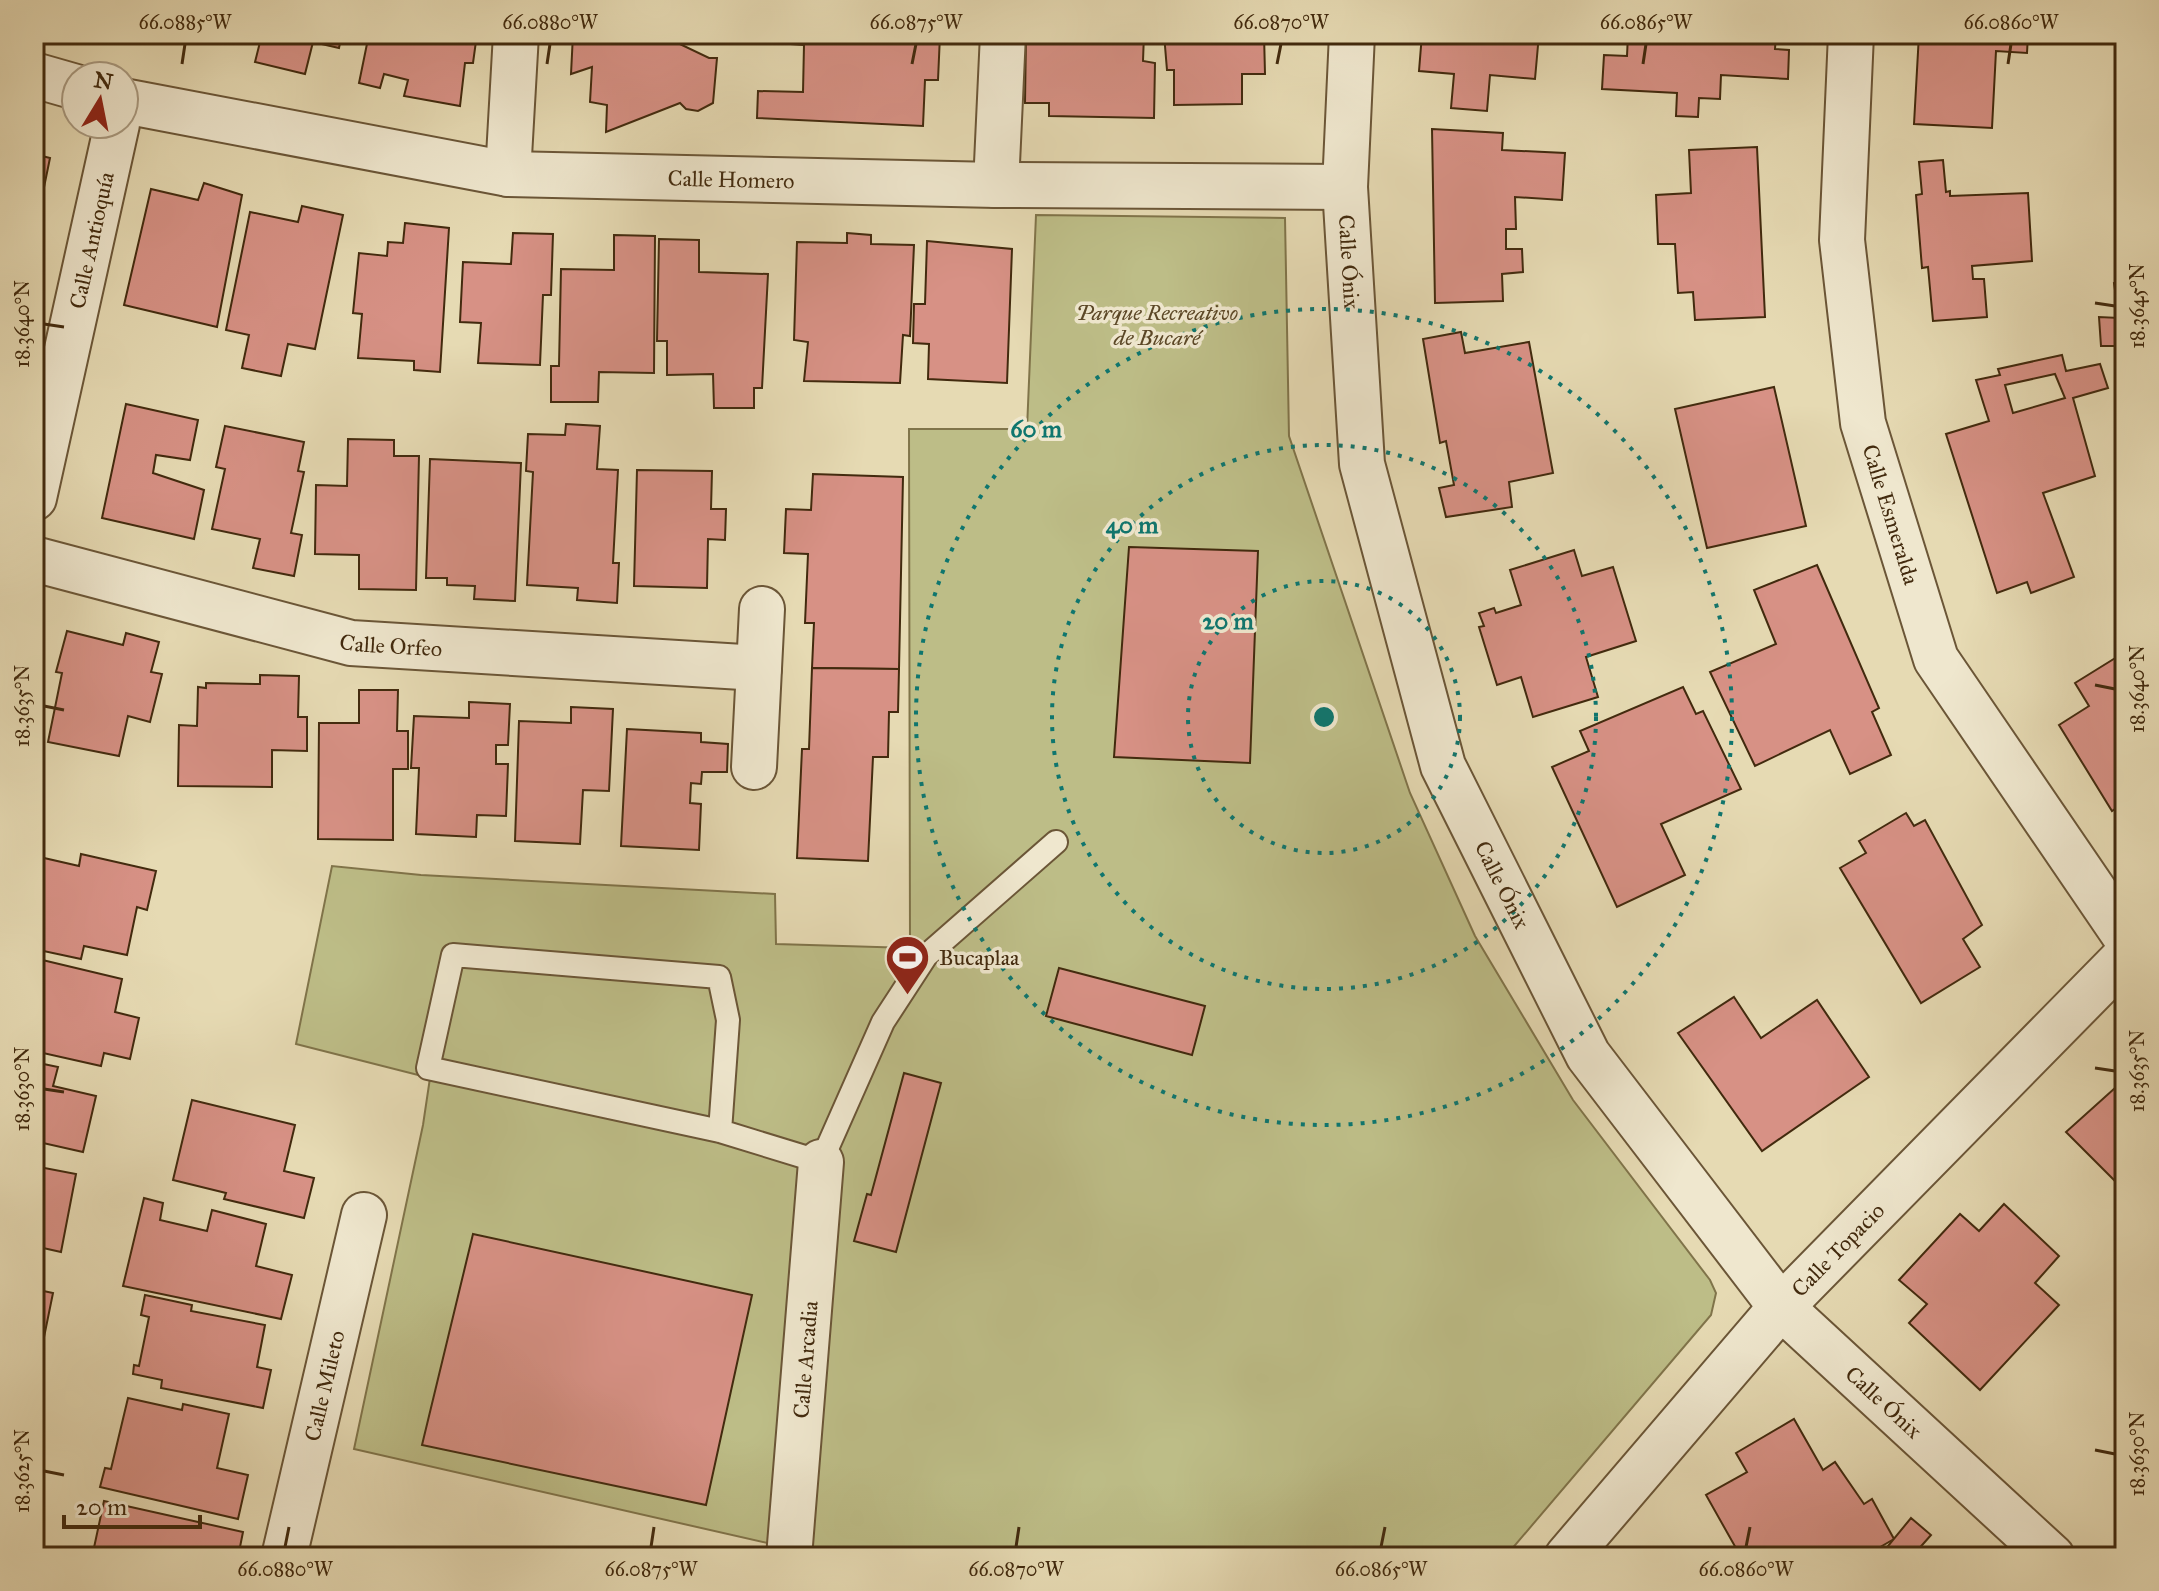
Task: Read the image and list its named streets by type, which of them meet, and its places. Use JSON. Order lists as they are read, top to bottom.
{
  "streets": {
    "street": [
      "Calle Homero",
      "Calle Antioquía",
      "Calle Ónix",
      "Calle Esmeralda",
      "Calle Orfeo",
      "Calle Topacio",
      "Calle Arcadia",
      "Calle Mileto"
    ]
  },
  "crossings": [
    ["Calle Homero", "Calle Ónix"],
    ["Calle Ónix", "Calle Topacio"]
  ],
  "parks": ["Parque Recreativo de Bucaré"],
  "places": {
    "sports": ["Bucaplaa"]
  },
  "scale_bar": "20 m",
  "north": "top",
  "coordinates": [
    "66.0885°W",
    "66.0880°W",
    "66.0875°W",
    "66.0870°W",
    "66.0865°W",
    "66.0860°W",
    "18.3645°N",
    "18.3640°N",
    "18.3635°N",
    "18.3630°N",
    "18.3625°N"
  ],
  "rings": ["60 m", "40 m", "20 m"]
}
